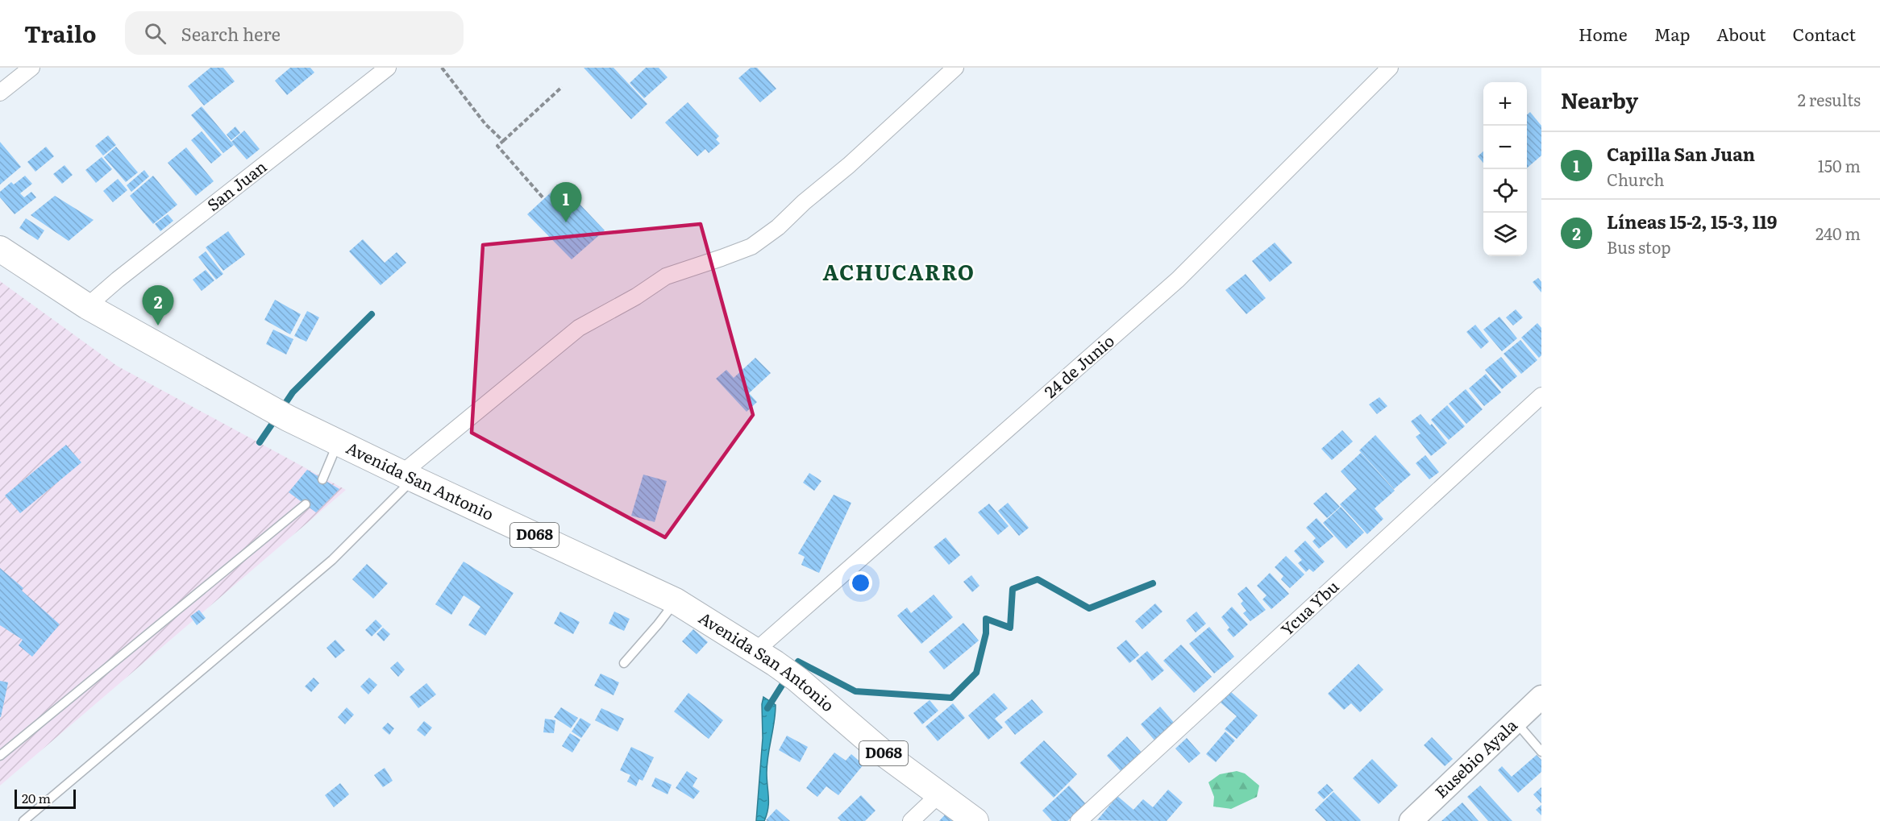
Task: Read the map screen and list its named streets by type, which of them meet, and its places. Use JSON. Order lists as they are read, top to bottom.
{
  "streets": {
    "main road": ["Avenida San Antonio", "D068", "Eusebio Ayala"],
    "street": ["San Juan", "24 de Junio", "Ycua Ybu"]
  },
  "crossings": [
    ["San Juan", "Avenida San Antonio"],
    ["24 de Junio", "Avenida San Antonio"]
  ],
  "districts": ["ACHUCARRO"],
  "scale_bar": "20 m",
  "page": {
    "header": "Trailo",
    "search": "Search here",
    "nav": [
      "Home",
      "Map",
      "About",
      "Contact"
    ],
    "heading": ["Nearby", "2 results"],
    "map_buttons": ["+", "−"],
    "list": [
      {
        "mark": "1",
        "name": "Capilla San Juan",
        "note": "Church",
        "value": "150 m"
      },
      {
        "mark": "2",
        "name": "Líneas 15-2, 15-3, 119",
        "note": "Bus stop",
        "value": "240 m"
      }
    ],
    "pins": ["1", "2"],
    "scale": "20 m"
  }
}
